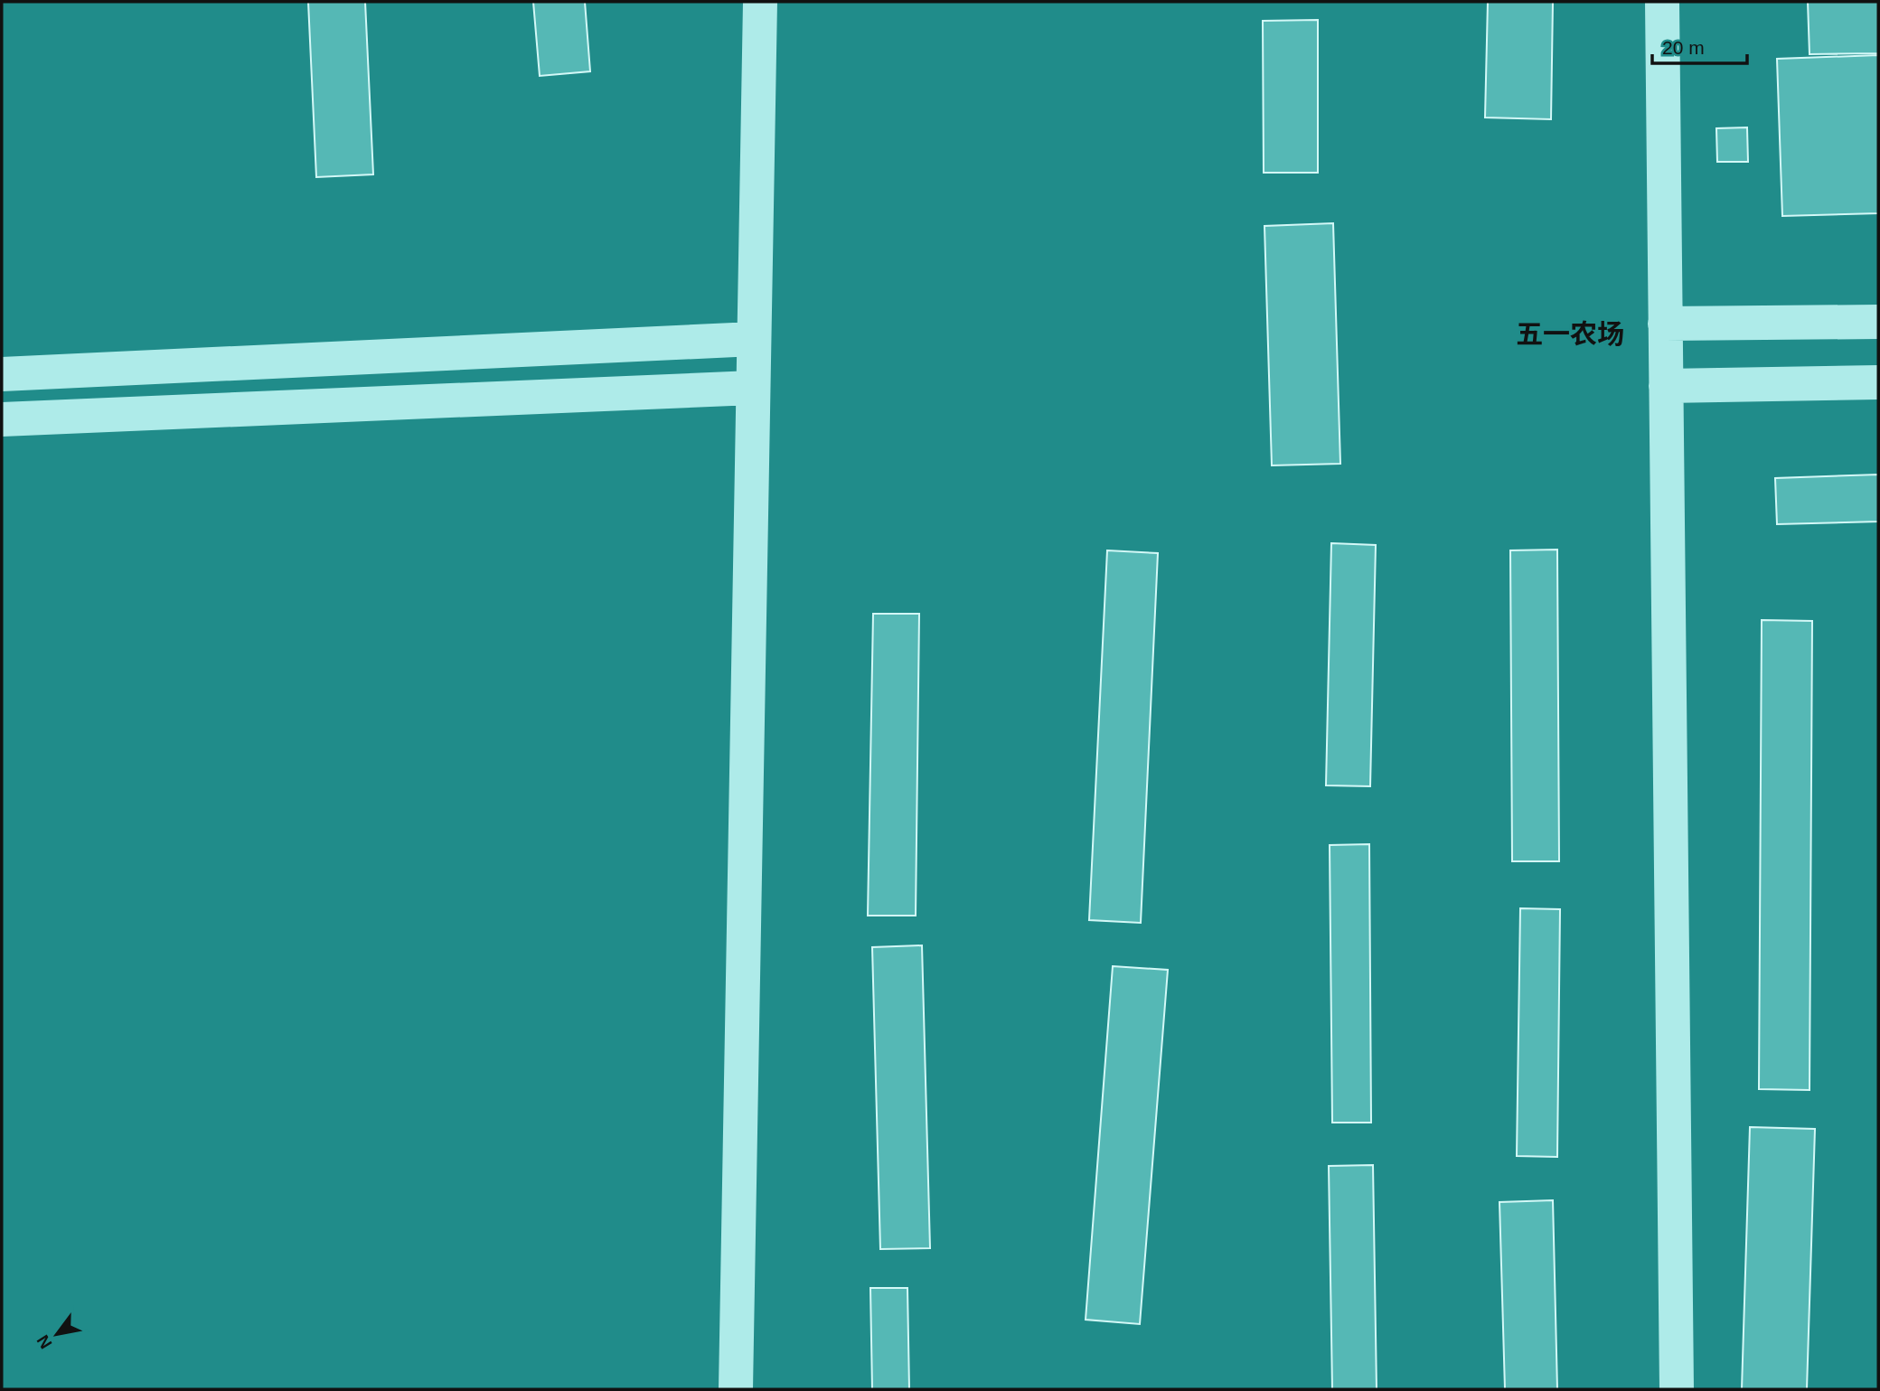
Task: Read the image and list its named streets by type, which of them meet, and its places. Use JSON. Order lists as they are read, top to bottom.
{
  "districts": ["五一农场"],
  "scale_bar": "20 m",
  "north": "bottom left"
}
